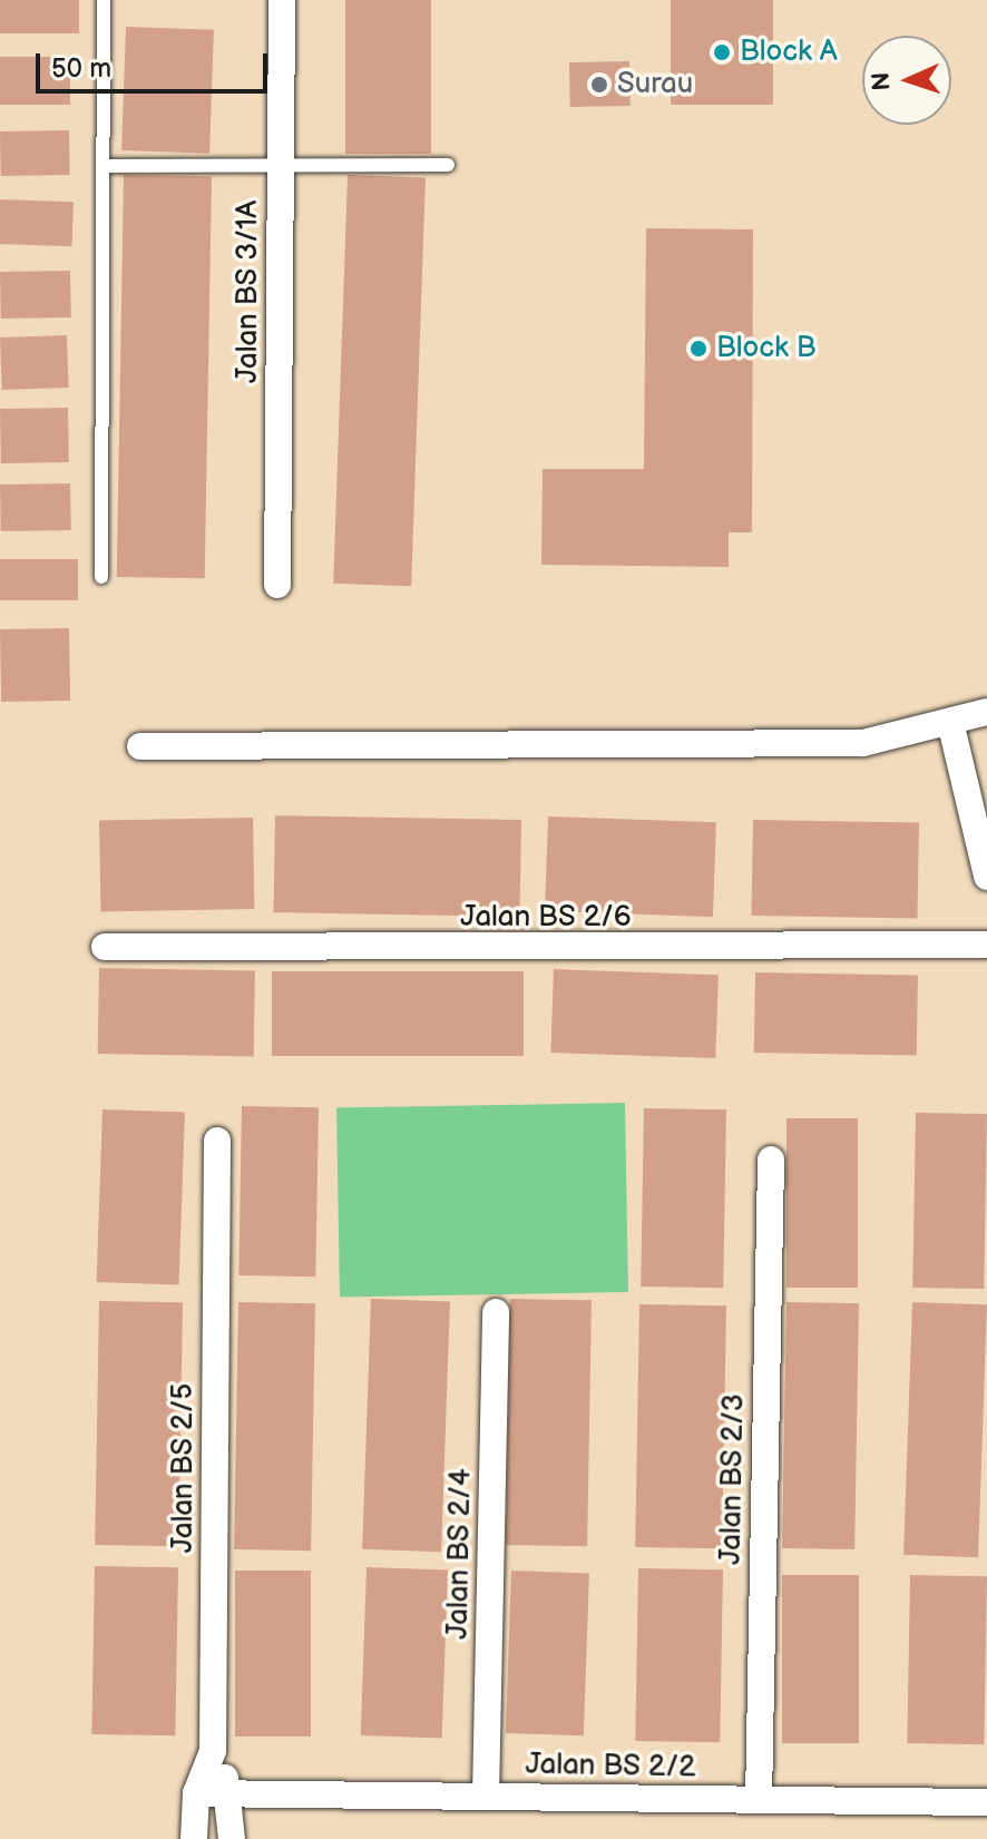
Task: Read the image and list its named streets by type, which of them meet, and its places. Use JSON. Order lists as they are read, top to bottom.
{
  "streets": {
    "street": [
      "Jalan BS 3/1A",
      "Jalan BS 2/6",
      "Jalan BS 2/5",
      "Jalan BS 2/3",
      "Jalan BS 2/4",
      "Jalan BS 2/2"
    ]
  },
  "crossings": [
    ["Jalan BS 2/5", "Jalan BS 2/2"],
    ["Jalan BS 2/3", "Jalan BS 2/2"],
    ["Jalan BS 2/4", "Jalan BS 2/2"]
  ],
  "places": ["Block A", "Surau", "Block B"],
  "scale_bar": "50 m",
  "north": "left"
}
